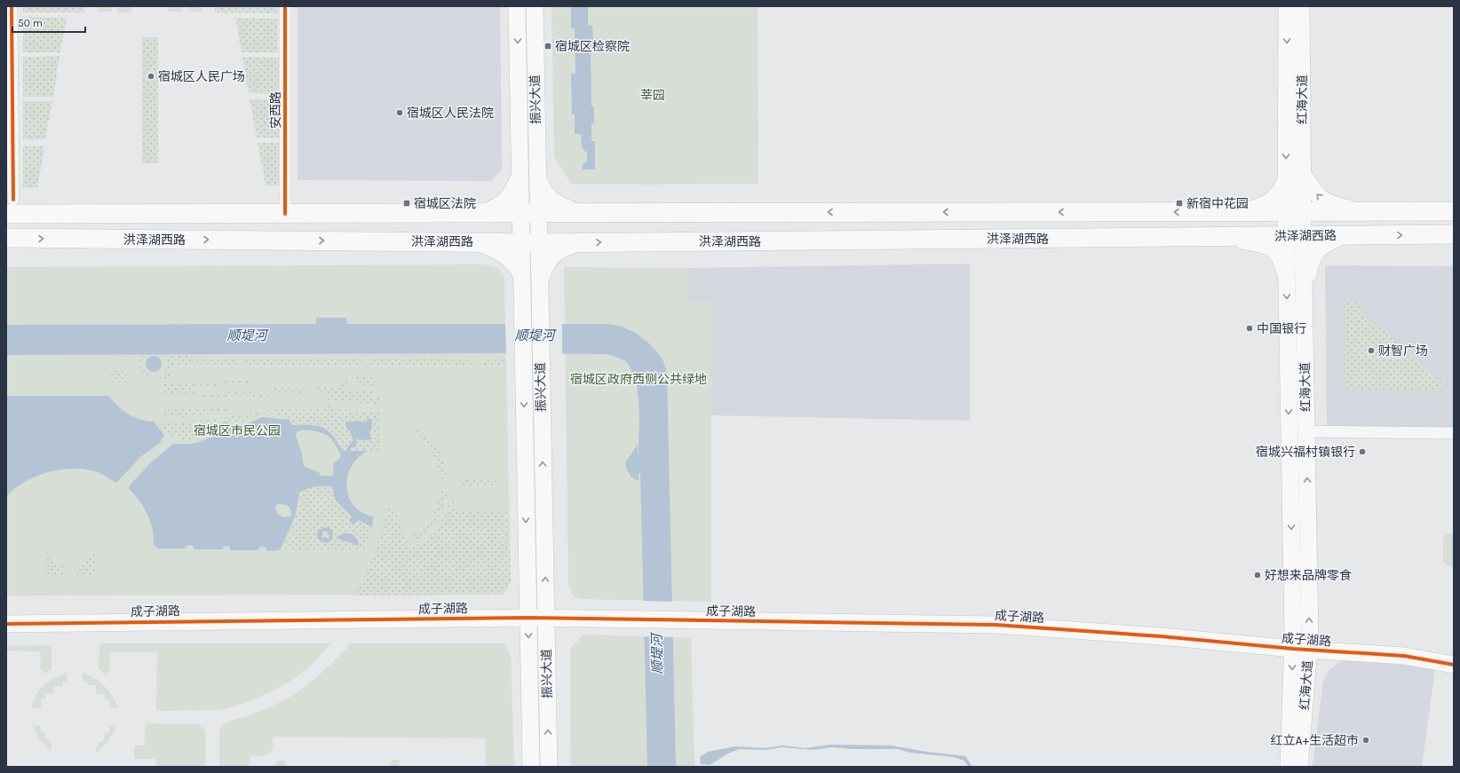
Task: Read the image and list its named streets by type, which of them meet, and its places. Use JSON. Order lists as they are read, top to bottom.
{
  "streets": {
    "main road": [
      "振兴大道",
      "红海大道",
      "洪泽湖西路",
      "成子湖路"
    ],
    "street": ["安西路"]
  },
  "crossings": [
    ["振兴大道", "洪泽湖西路"],
    ["振兴大道", "成子湖路"],
    ["红海大道", "洪泽湖西路"],
    ["红海大道", "成子湖路"],
    ["安西路", "洪泽湖西路"]
  ],
  "water": ["顺堤河"],
  "parks": ["莘园", "宿城区政府西侧公共绿地", "宿城区市民公园"],
  "places": {
    "transit": ["宿城区检察院", "宿城区法院", "新宿中花园"],
    "other": [
      "宿城区人民广场",
      "宿城区人民法院",
      "中国银行",
      "财智广场",
      "宿城兴福村镇银行",
      "好想来品牌零食",
      "红立A+生活超市"
    ]
  },
  "scale_bar": "50 m"
}
